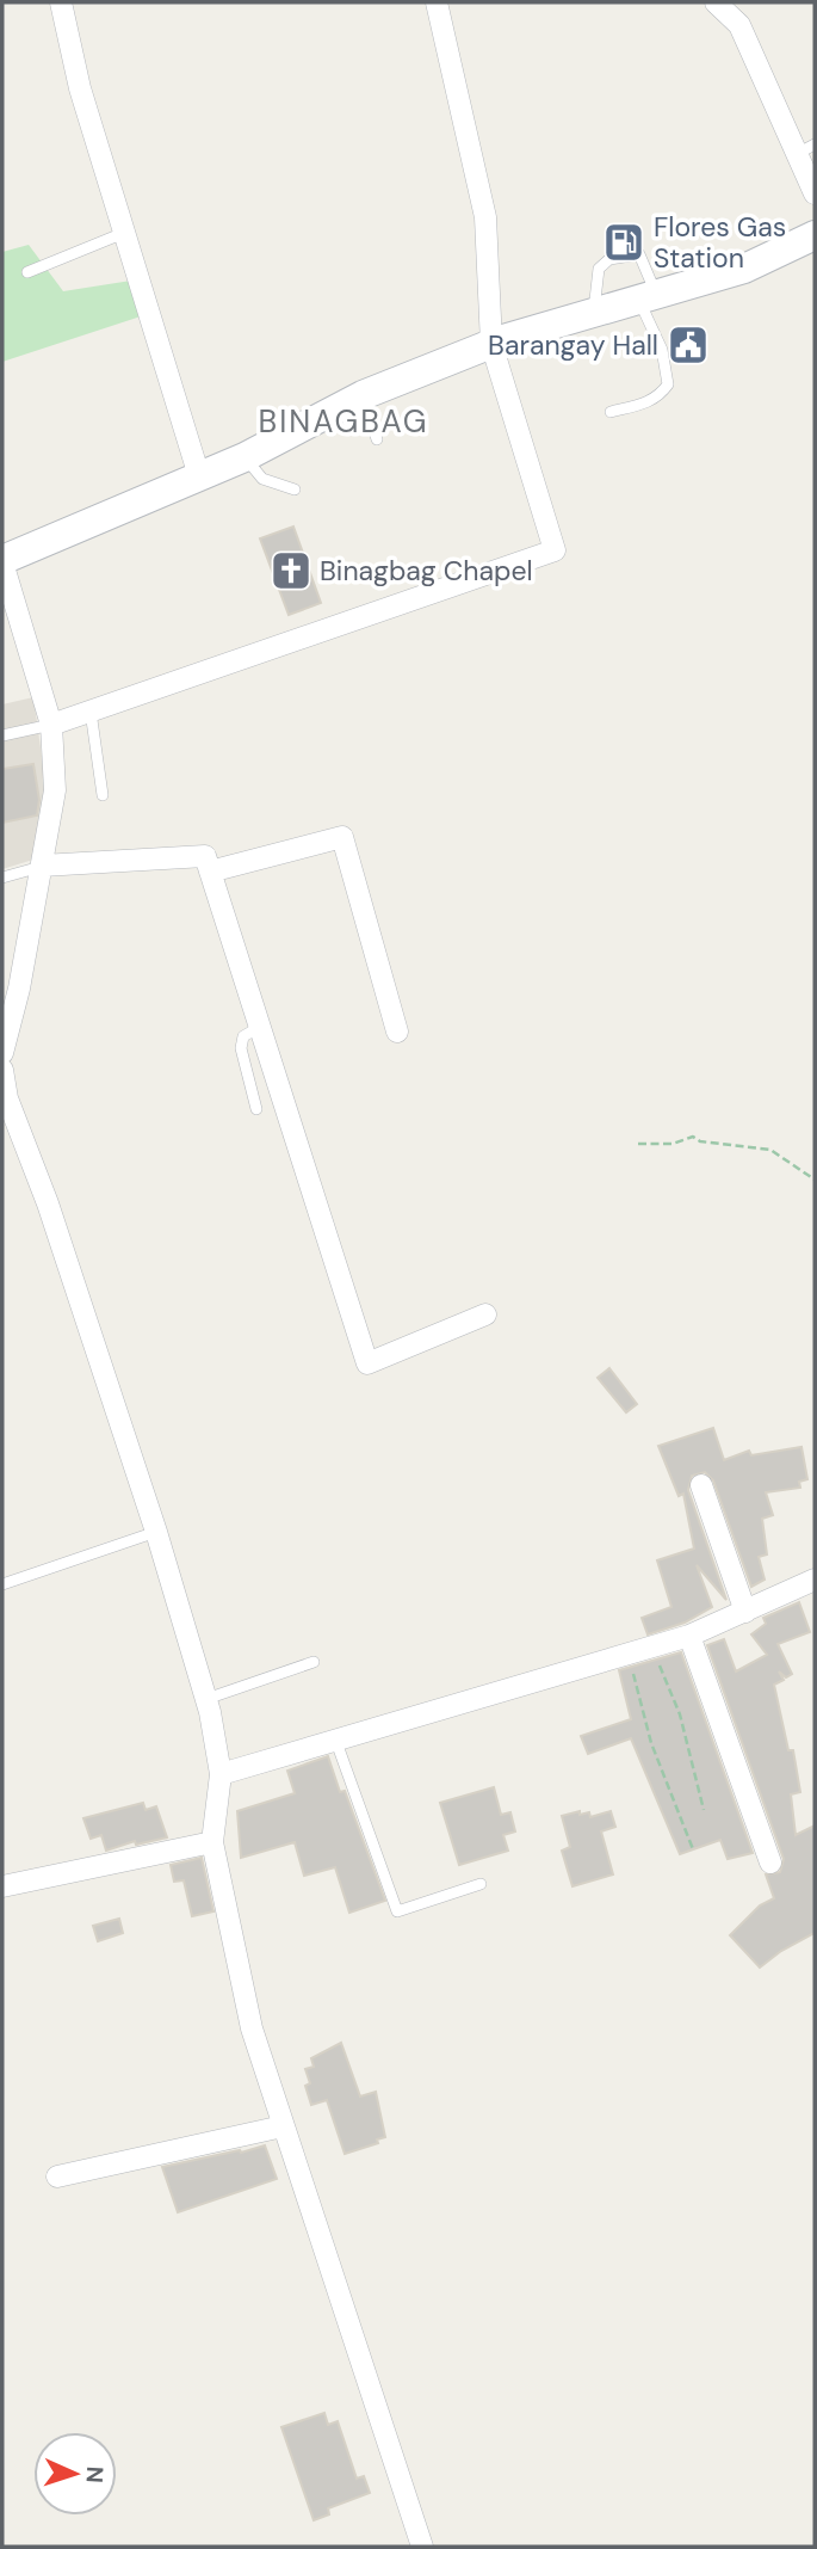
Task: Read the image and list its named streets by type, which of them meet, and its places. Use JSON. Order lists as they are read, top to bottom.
{
  "districts": ["BINAGBAG"],
  "places": {
    "fuel station": ["Flores Gas Station"],
    "public building": ["Barangay Hall"],
    "church": ["Binagbag Chapel"]
  },
  "north": "right"
}
